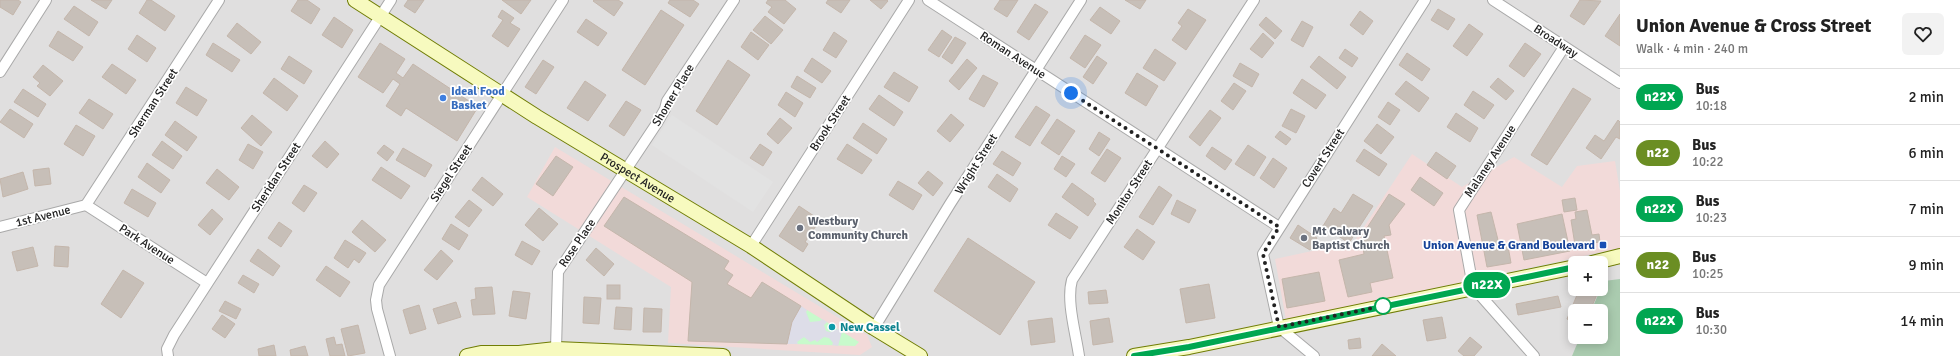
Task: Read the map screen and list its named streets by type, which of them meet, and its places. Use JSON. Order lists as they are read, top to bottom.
{
  "streets": {
    "main road": ["Prospect Avenue"],
    "street": [
      "Broadway",
      "Roman Avenue",
      "Shomer Place",
      "Sherman Street",
      "Brook Street",
      "Covert Street",
      "Malaney Avenue",
      "Wright Street",
      "Siegel Street",
      "Sheridan Street",
      "Monitor Street",
      "1st Avenue",
      "Rose Place",
      "Park Avenue"
    ]
  },
  "crossings": [
    ["Broadway", "Malaney Avenue"],
    ["Roman Avenue", "Covert Street"],
    ["Roman Avenue", "Wright Street"],
    ["Roman Avenue", "Monitor Street"],
    ["Shomer Place", "Prospect Avenue"],
    ["Shomer Place", "Rose Place"],
    ["Sherman Street", "1st Avenue"],
    ["Sherman Street", "Park Avenue"],
    ["Brook Street", "Prospect Avenue"],
    ["Wright Street", "Prospect Avenue"],
    ["Siegel Street", "Prospect Avenue"],
    ["Sheridan Street", "Prospect Avenue"],
    ["Sheridan Street", "Park Avenue"],
    ["Prospect Avenue", "Rose Place"],
    ["1st Avenue", "Park Avenue"]
  ],
  "places": {
    "other": [
      "Ideal Food Basket",
      "Westbury Community Church",
      "Mt Calvary Baptist Church",
      "New Cassel"
    ],
    "transit": ["Union Avenue & Grand Boulevard"]
  },
  "lines": ["bus line n22X"],
  "page": {
    "on_map": "n22X",
    "heading": ["Union Avenue & Cross Street", "Walk · 4 min · 240 m"],
    "list": [
      {
        "mark": "n22X",
        "name": "Bus",
        "note": "10:18",
        "value": "2 min"
      },
      {
        "mark": "n22",
        "name": "Bus",
        "note": "10:22",
        "value": "6 min"
      },
      {
        "mark": "n22X",
        "name": "Bus",
        "note": "10:23",
        "value": "7 min"
      },
      {
        "mark": "n22",
        "name": "Bus",
        "note": "10:25",
        "value": "9 min"
      },
      {
        "mark": "n22X",
        "name": "Bus",
        "note": "10:30",
        "value": "14 min"
      }
    ],
    "map_buttons": ["+", "−"]
  }
}
